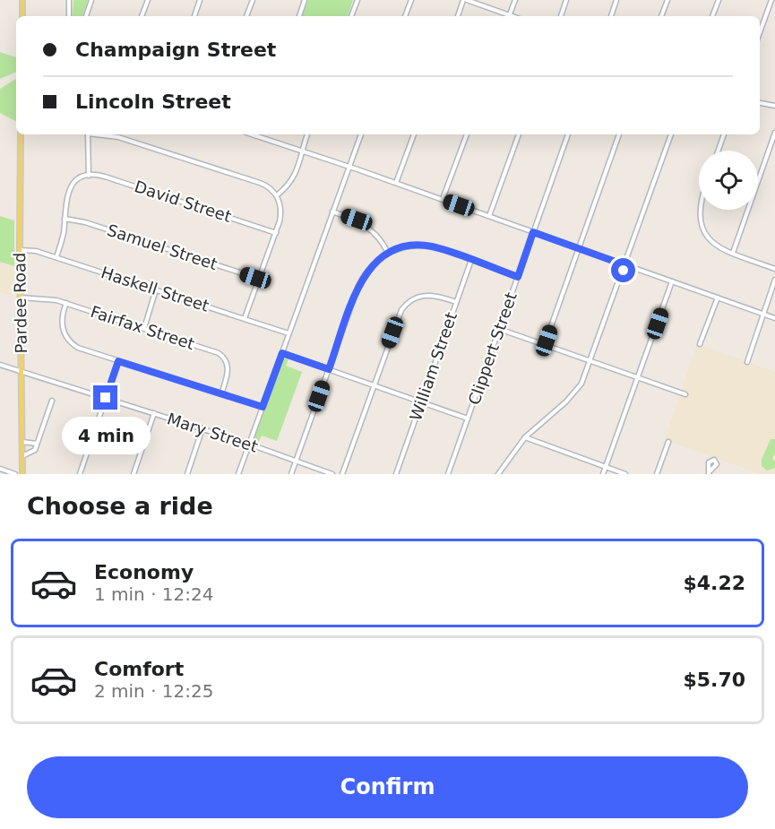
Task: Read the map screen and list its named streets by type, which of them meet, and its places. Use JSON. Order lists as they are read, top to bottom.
{
  "streets": {
    "main road": ["Pardee Road"],
    "street": [
      "David Street",
      "Samuel Street",
      "Haskell Street",
      "Fairfax Street",
      "Clippert Street",
      "William Street",
      "Mary Street"
    ]
  },
  "crossings": [
    ["Haskell Street", "Pardee Road"],
    ["Pardee Road", "Fairfax Street"],
    ["Pardee Road", "Mary Street"]
  ],
  "page": {
    "banner": ["Champaign Street", "Lincoln Street"],
    "bubble": "4 min",
    "heading": "Choose a ride",
    "list": [
      {
        "name": "Economy",
        "note": "1 min · 12:24",
        "value": "$4.22"
      },
      {
        "name": "Comfort",
        "note": "2 min · 12:25",
        "value": "$5.70"
      }
    ],
    "buttons": "Confirm"
  }
}
